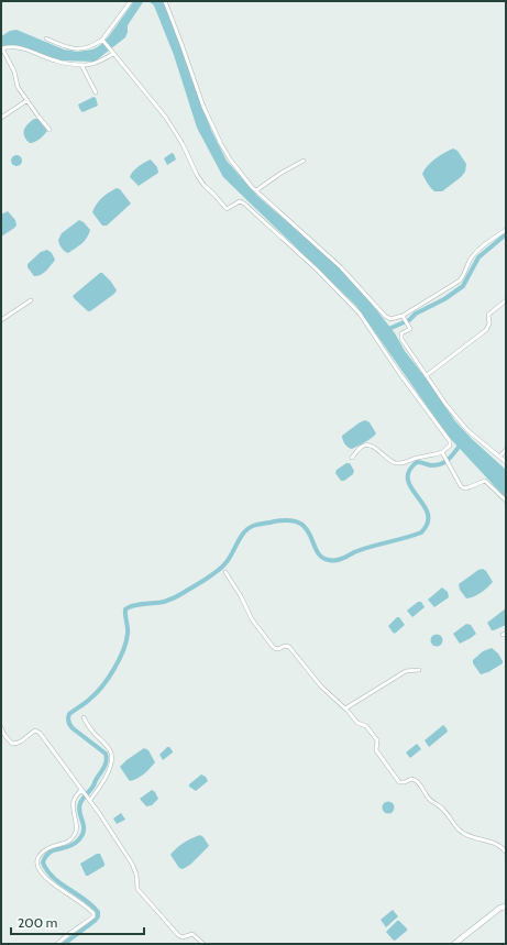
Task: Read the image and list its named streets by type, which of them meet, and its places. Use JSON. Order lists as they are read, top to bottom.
{
  "scale_bar": "200 m"
}
